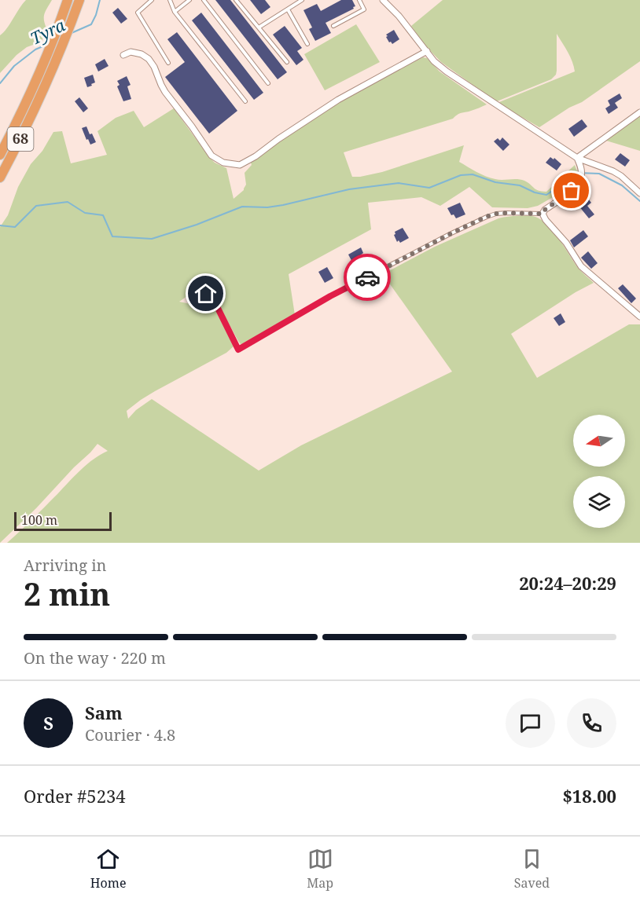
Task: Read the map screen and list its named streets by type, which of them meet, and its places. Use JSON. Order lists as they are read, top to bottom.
{
  "streets": {
    "highway": ["68"]
  },
  "water": ["Tyra"],
  "scale_bar": "100 m",
  "north": "left",
  "page": {
    "scale": "100 m",
    "heading": ["2 min", "Arriving in", "20:24–20:29"],
    "panel": [
      "Sam",
      "Courier · 4.8",
      "Order #5234",
      "$18.00"
    ],
    "bar": "On the way · 220 m",
    "round": "S",
    "tabs": ["Home", "Map", "Saved"]
  }
}
